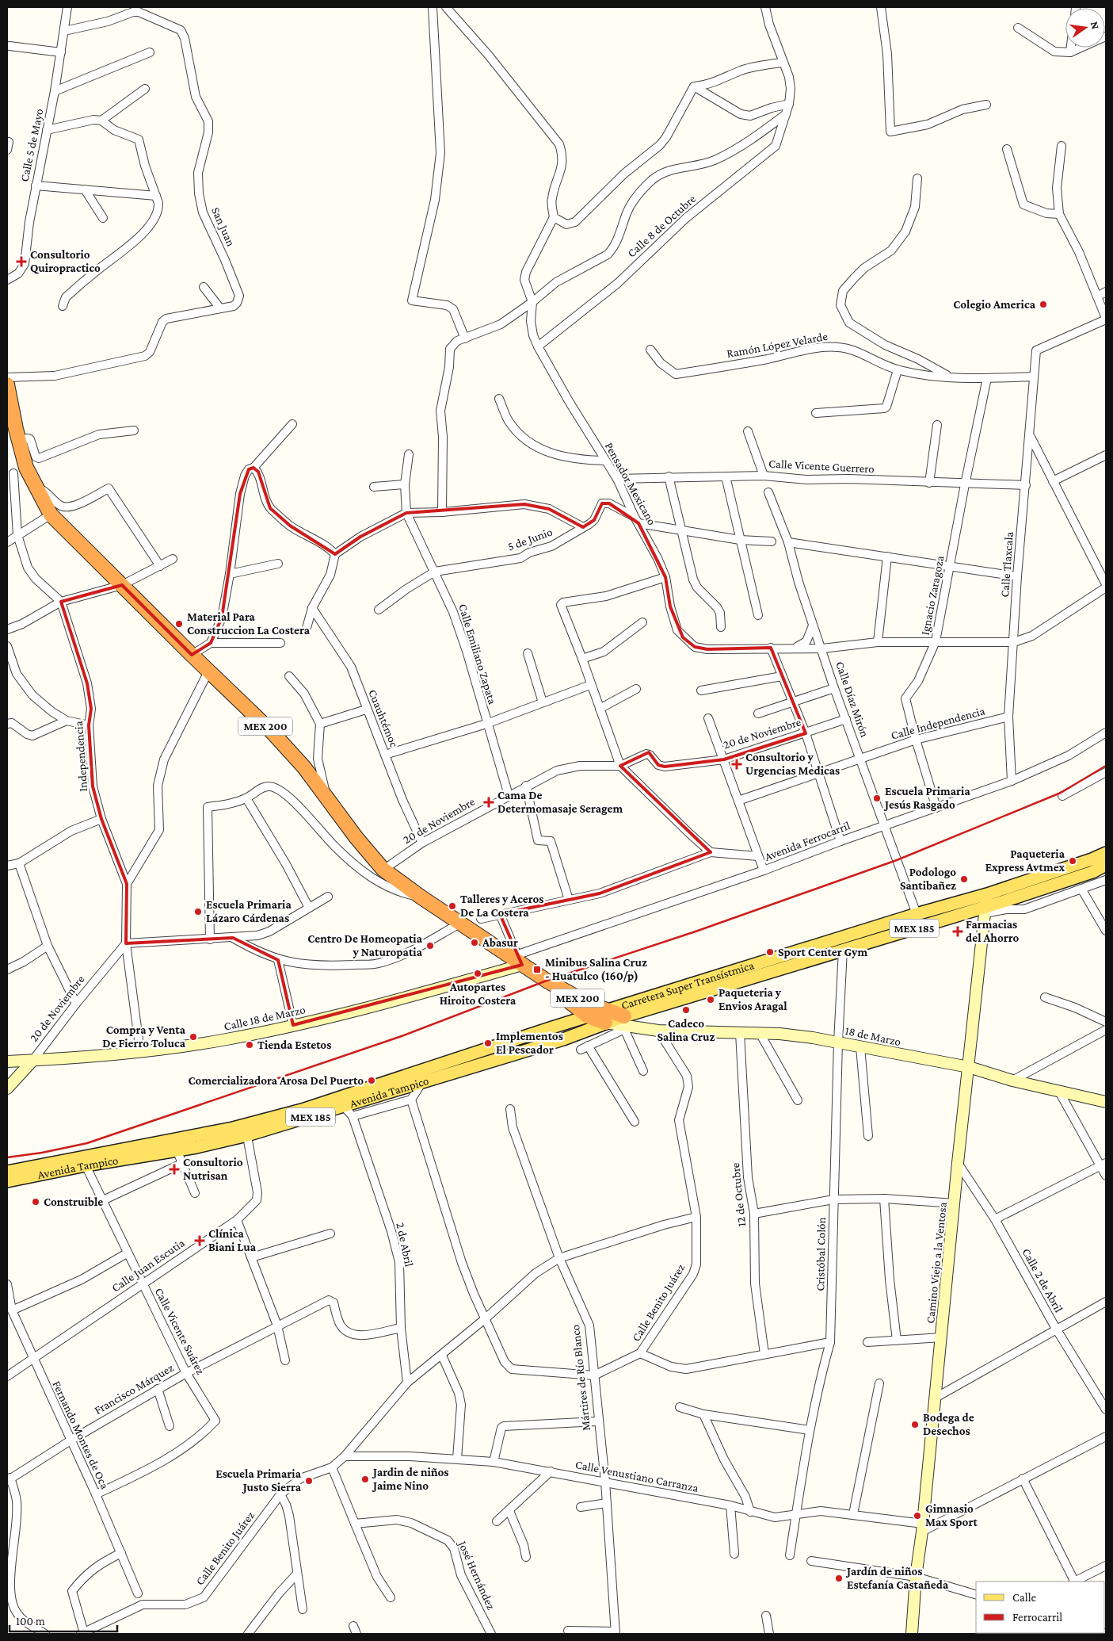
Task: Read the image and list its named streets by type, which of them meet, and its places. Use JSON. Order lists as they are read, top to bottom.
{
  "streets": {
    "highway": ["MEX 200"],
    "main road": [
      "20 de Noviembre",
      "MEX 185",
      "Carretera Super Transístmica",
      "Calle 18 de Marzo",
      "18 de Marzo",
      "Avenida Tampico",
      "Camino Viejo a la Ventosa"
    ],
    "street": [
      "Calle 5 de Mayo",
      "Calle 8 de Octubre",
      "San Juan",
      "Ramón López Velarde",
      "Calle Vicente Guerrero",
      "Pensador Mexicano",
      "5 de Junio",
      "Calle Tlaxcala",
      "Ignacio Zaragoza",
      "Calle Emiliano Zapata",
      "Calle Díaz Mirón",
      "Cuauhtémoc",
      "Calle Independencia",
      "Independencia",
      "Avenida Ferrocarril",
      "12 de Octubre",
      "2 de Abril",
      "Cristóbal Colón",
      "Calle Juan Escutia",
      "Calle 2 de Abril",
      "Calle Benito Juárez",
      "Calle Vicente Suárez",
      "Mártires de Río Blanco",
      "Francisco Márquez",
      "Fernando Montes de Oca",
      "Calle Venustiano Carranza",
      "José Hernández"
    ]
  },
  "crossings": [
    ["Calle 5 de Mayo", "San Juan"],
    ["Calle 8 de Octubre", "Pensador Mexicano"],
    ["Ramón López Velarde", "Calle Tlaxcala"],
    ["Ramón López Velarde", "Ignacio Zaragoza"],
    ["Calle Vicente Guerrero", "Pensador Mexicano"],
    ["Calle Vicente Guerrero", "Calle Tlaxcala"],
    ["Calle Vicente Guerrero", "Ignacio Zaragoza"],
    ["Pensador Mexicano", "5 de Junio"],
    ["5 de Junio", "Calle Emiliano Zapata"],
    ["Calle Tlaxcala", "Calle Independencia"],
    ["Calle Tlaxcala", "Avenida Ferrocarril"],
    ["Ignacio Zaragoza", "Calle Independencia"],
    ["Ignacio Zaragoza", "Avenida Ferrocarril"],
    ["Calle Emiliano Zapata", "20 de Noviembre"],
    ["Calle Díaz Mirón", "Calle Independencia"],
    ["Calle Díaz Mirón", "20 de Noviembre"],
    ["Calle Díaz Mirón", "Avenida Ferrocarril"],
    ["Calle Díaz Mirón", "Carretera Super Transístmica"],
    ["Cuauhtémoc", "20 de Noviembre"],
    ["MEX 200", "20 de Noviembre"],
    ["MEX 200", "Avenida Ferrocarril"],
    ["MEX 200", "Carretera Super Transístmica"],
    ["MEX 200", "Calle 18 de Marzo"],
    ["MEX 200", "18 de Marzo"],
    ["MEX 200", "Avenida Tampico"],
    ["20 de Noviembre", "Independencia"],
    ["20 de Noviembre", "Calle 18 de Marzo"],
    ["Independencia", "Calle 18 de Marzo"],
    ["Avenida Ferrocarril", "Calle 18 de Marzo"],
    ["Carretera Super Transístmica", "18 de Marzo"],
    ["Carretera Super Transístmica", "Avenida Tampico"],
    ["Carretera Super Transístmica", "Cristóbal Colón"],
    ["Carretera Super Transístmica", "Camino Viejo a la Ventosa"],
    ["18 de Marzo", "12 de Octubre"],
    ["18 de Marzo", "Cristóbal Colón"],
    ["18 de Marzo", "Camino Viejo a la Ventosa"],
    ["Avenida Tampico", "Calle Juan Escutia"],
    ["Avenida Tampico", "Calle Vicente Suárez"],
    ["2 de Abril", "Calle Benito Juárez"],
    ["2 de Abril", "Francisco Márquez"],
    ["Cristóbal Colón", "Calle Venustiano Carranza"],
    ["Camino Viejo a la Ventosa", "Calle 2 de Abril"],
    ["Camino Viejo a la Ventosa", "Calle Venustiano Carranza"],
    ["Calle Juan Escutia", "Calle Vicente Suárez"],
    ["Calle Juan Escutia", "Fernando Montes de Oca"],
    ["Calle Benito Juárez", "Mártires de Río Blanco"],
    ["Calle Benito Juárez", "Calle Venustiano Carranza"],
    ["Calle Vicente Suárez", "Francisco Márquez"],
    ["Calle Vicente Suárez", "Fernando Montes de Oca"],
    ["Mártires de Río Blanco", "Calle Venustiano Carranza"],
    ["Francisco Márquez", "Fernando Montes de Oca"]
  ],
  "places": {
    "health": [
      "Consultorio Quiropractico",
      "Consultorio y Urgencias Medicas",
      "Cama De Determomasaje Seragem",
      "Farmacias del Ahorro",
      "Consultorio Nutrisan",
      "Clínica Biani Lua"
    ],
    "other": [
      "Colegio America",
      "Material Para Construccion La Costera",
      "Escuela Primaria Jesús Rasgado",
      "Paqueteria Express Avtmex",
      "Podologo Santibañez",
      "Talleres y Aceros De La Costera",
      "Escuela Primaria Lázaro Cárdenas",
      "Abasur",
      "Centro De Homeopatia y Naturopatia",
      "Sport Center Gym",
      "Autopartes Hiroito Costera",
      "Paqueteria y Envios Aragal",
      "Cadeco Salina Cruz",
      "Compra y Venta De Fierro Toluca",
      "Implementos El Pescador",
      "Tienda Estetos",
      "Comercializadora Arosa Del Puerto",
      "Construible",
      "Bodega de Desechos",
      "Jardin de niños Jaime Nino",
      "Escuela Primaria Justo Sierra",
      "Gimnasio Max Sport",
      "Jardín de niños Estefanía Castañeda"
    ],
    "transit": ["Minibus Salina Cruz - Huatulco (160/p)"]
  },
  "legend": ["Calle", "Ferrocarril"],
  "scale_bar": "100 m",
  "north": "right"
}
